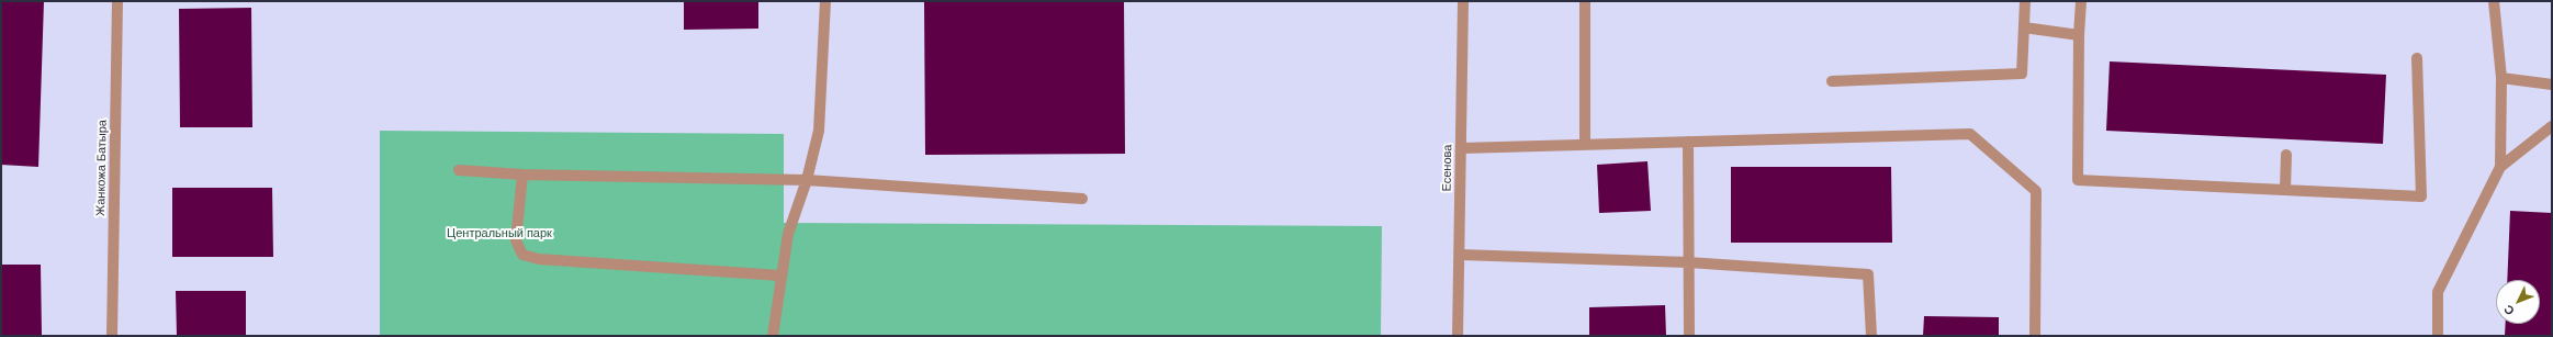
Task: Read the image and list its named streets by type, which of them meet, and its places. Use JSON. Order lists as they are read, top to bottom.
{
  "streets": {
    "street": ["Жанкожа Батыра", "Есенова"]
  },
  "parks": ["Центральный парк"],
  "north": "bottom left"
}
